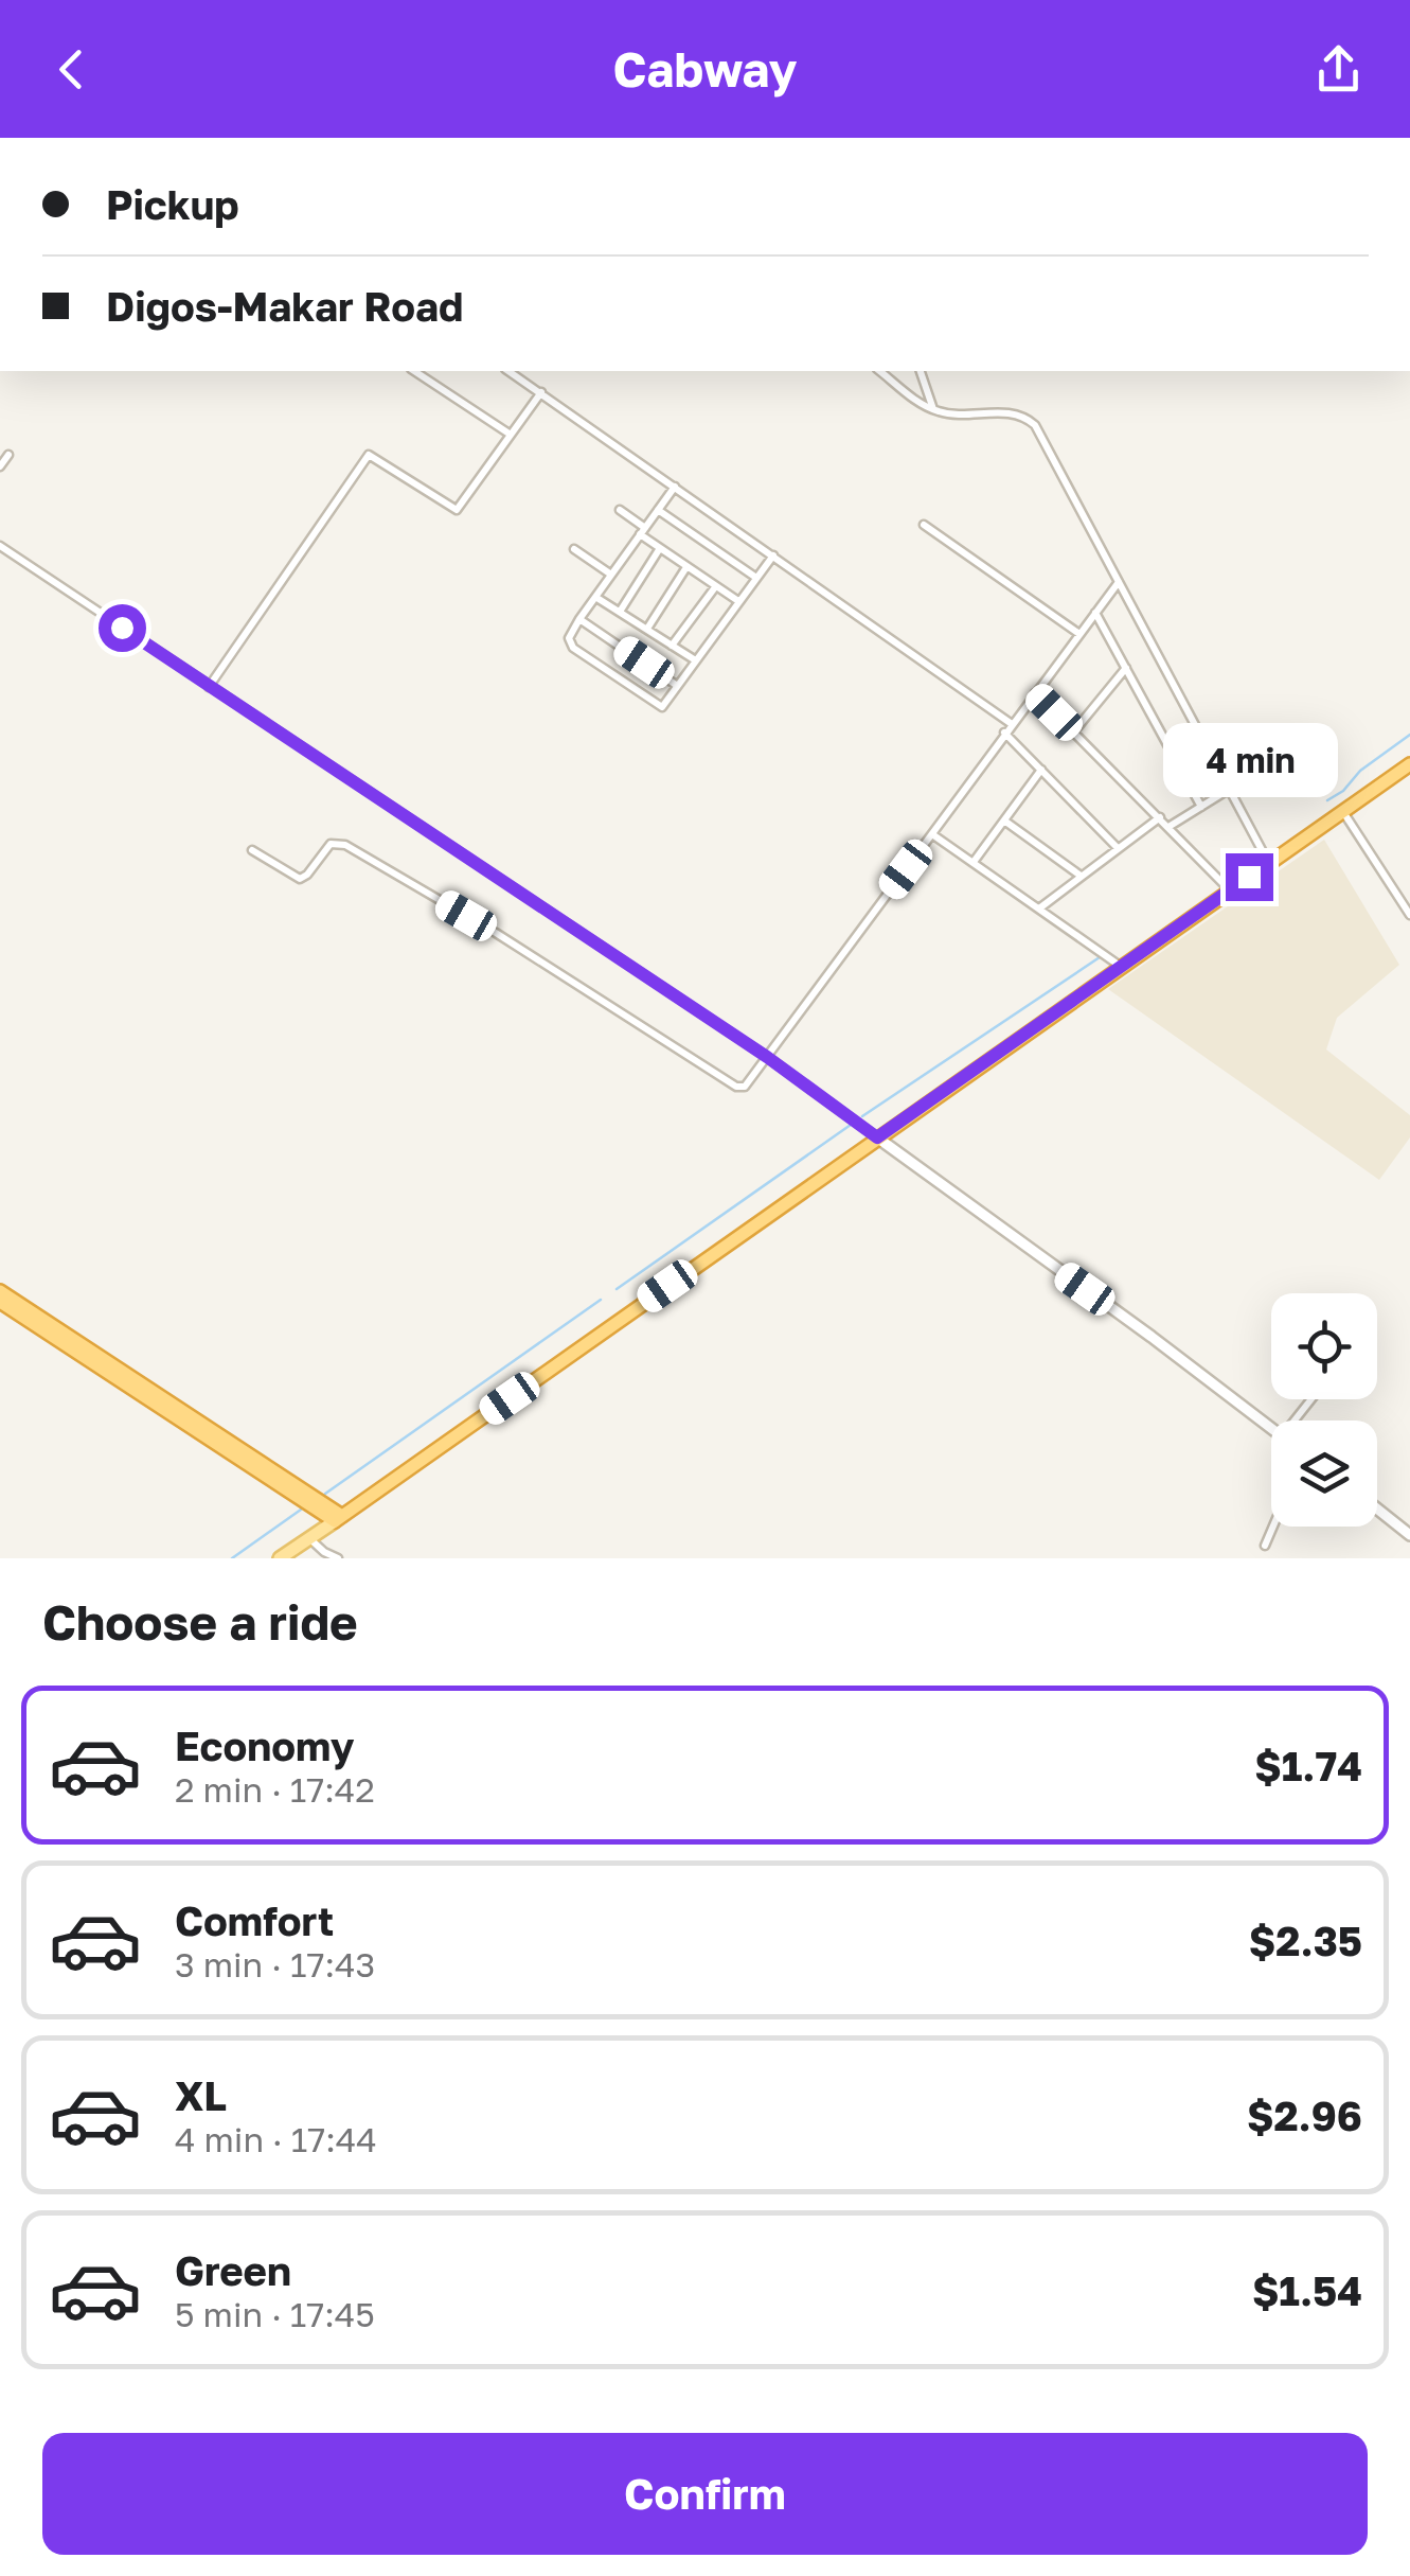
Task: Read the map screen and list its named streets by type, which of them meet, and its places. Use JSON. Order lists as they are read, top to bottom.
{
  "page": {
    "header": "Cabway",
    "banner": ["Pickup", "Digos-Makar Road"],
    "bubble": "4 min",
    "heading": "Choose a ride",
    "list": [
      {
        "name": "Economy",
        "note": "2 min · 17:42",
        "value": "$1.74"
      },
      {
        "name": "Comfort",
        "note": "3 min · 17:43",
        "value": "$2.35"
      },
      {
        "name": "XL",
        "note": "4 min · 17:44",
        "value": "$2.96"
      },
      {
        "name": "Green",
        "note": "5 min · 17:45",
        "value": "$1.54"
      }
    ],
    "buttons": "Confirm"
  }
}
